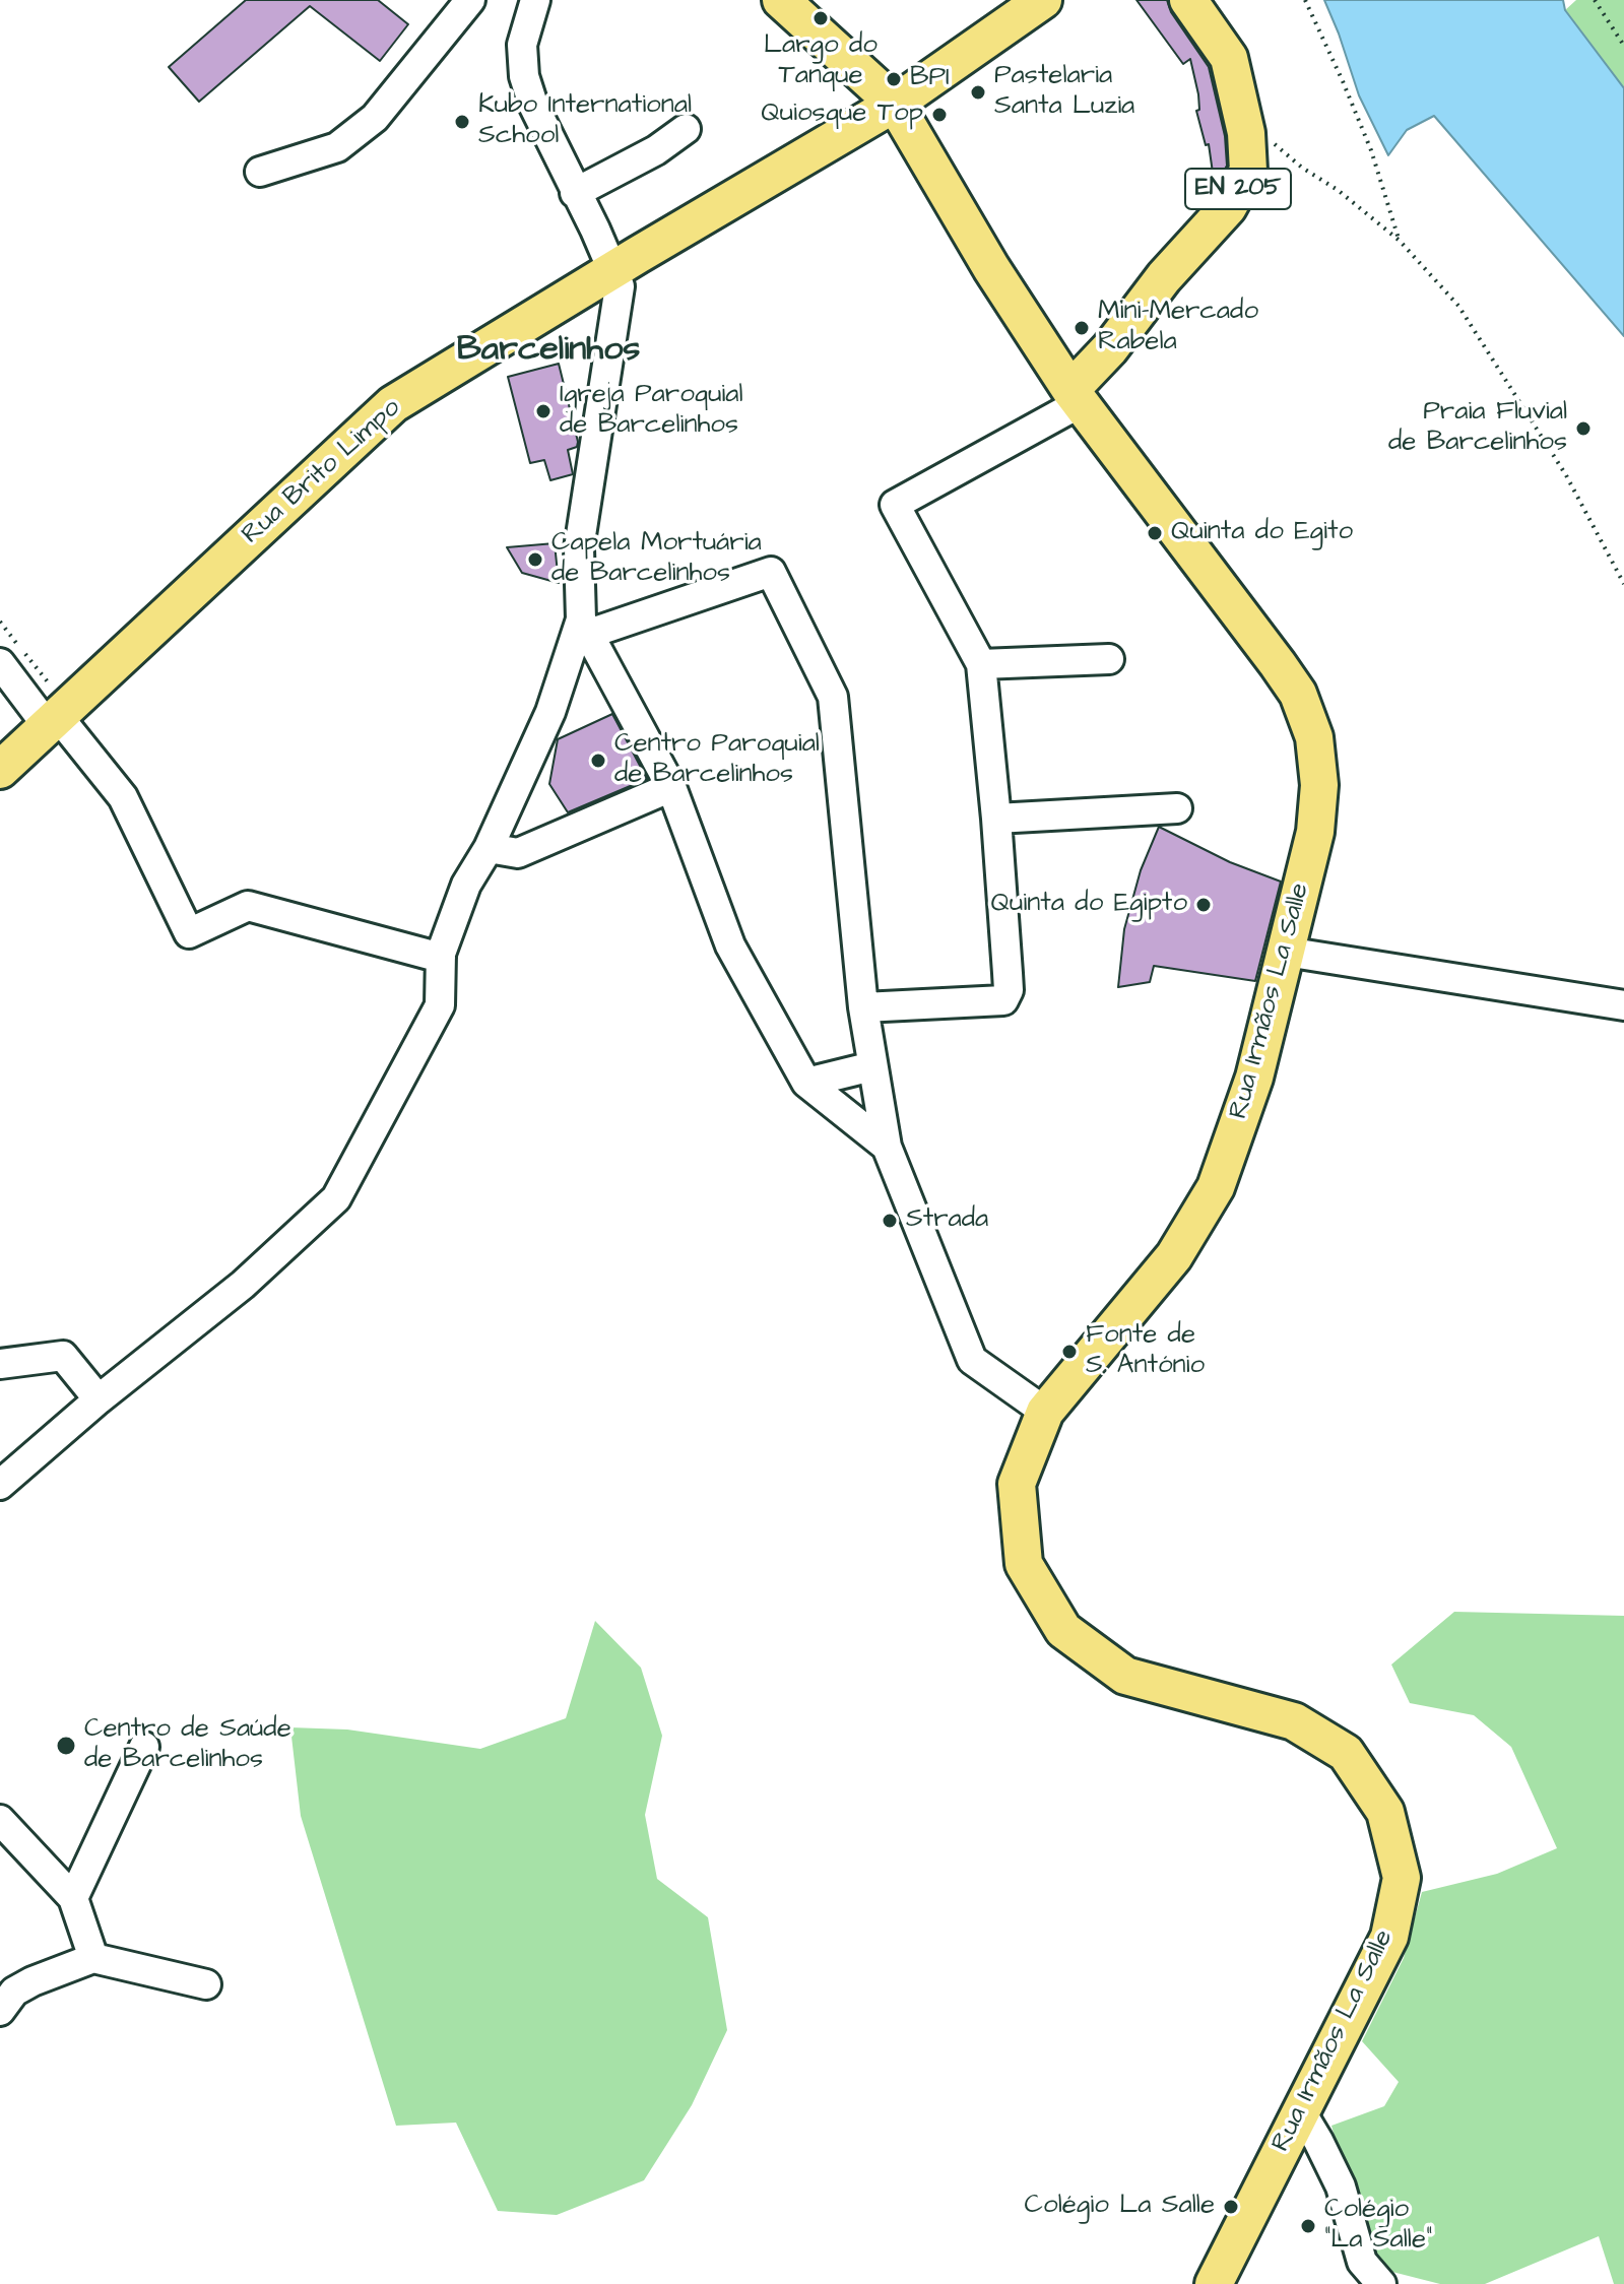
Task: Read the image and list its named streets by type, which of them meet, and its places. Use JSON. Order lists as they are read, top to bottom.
{
  "streets": {
    "main road": ["EN 205", "Rua Brito Limpo", "Rua Irmãos La Salle"]
  },
  "crossings": [
    ["EN 205", "Rua Irmãos La Salle"],
    ["Rua Brito Limpo", "Rua Irmãos La Salle"]
  ],
  "districts": ["Barcelinhos"],
  "places": [
    "Largo do Tanque",
    "BPI",
    "Pastelaria Santa Luzia",
    "Quiosque Top",
    "Kubo International School",
    "Mini-Mercado Rabela",
    "Igreja Paroquial de Barcelinhos",
    "Praia Fluvial de Barcelinhos",
    "Quinta do Egito",
    "Capela Mortuária de Barcelinhos",
    "Centro Paroquial de Barcelinhos",
    "Quinta do Egipto",
    "Strada",
    "Fonte de S. António",
    "Centro de Saúde de Barcelinhos",
    "Colégio La Salle",
    "Colégio \"La Salle\""
  ]
}
